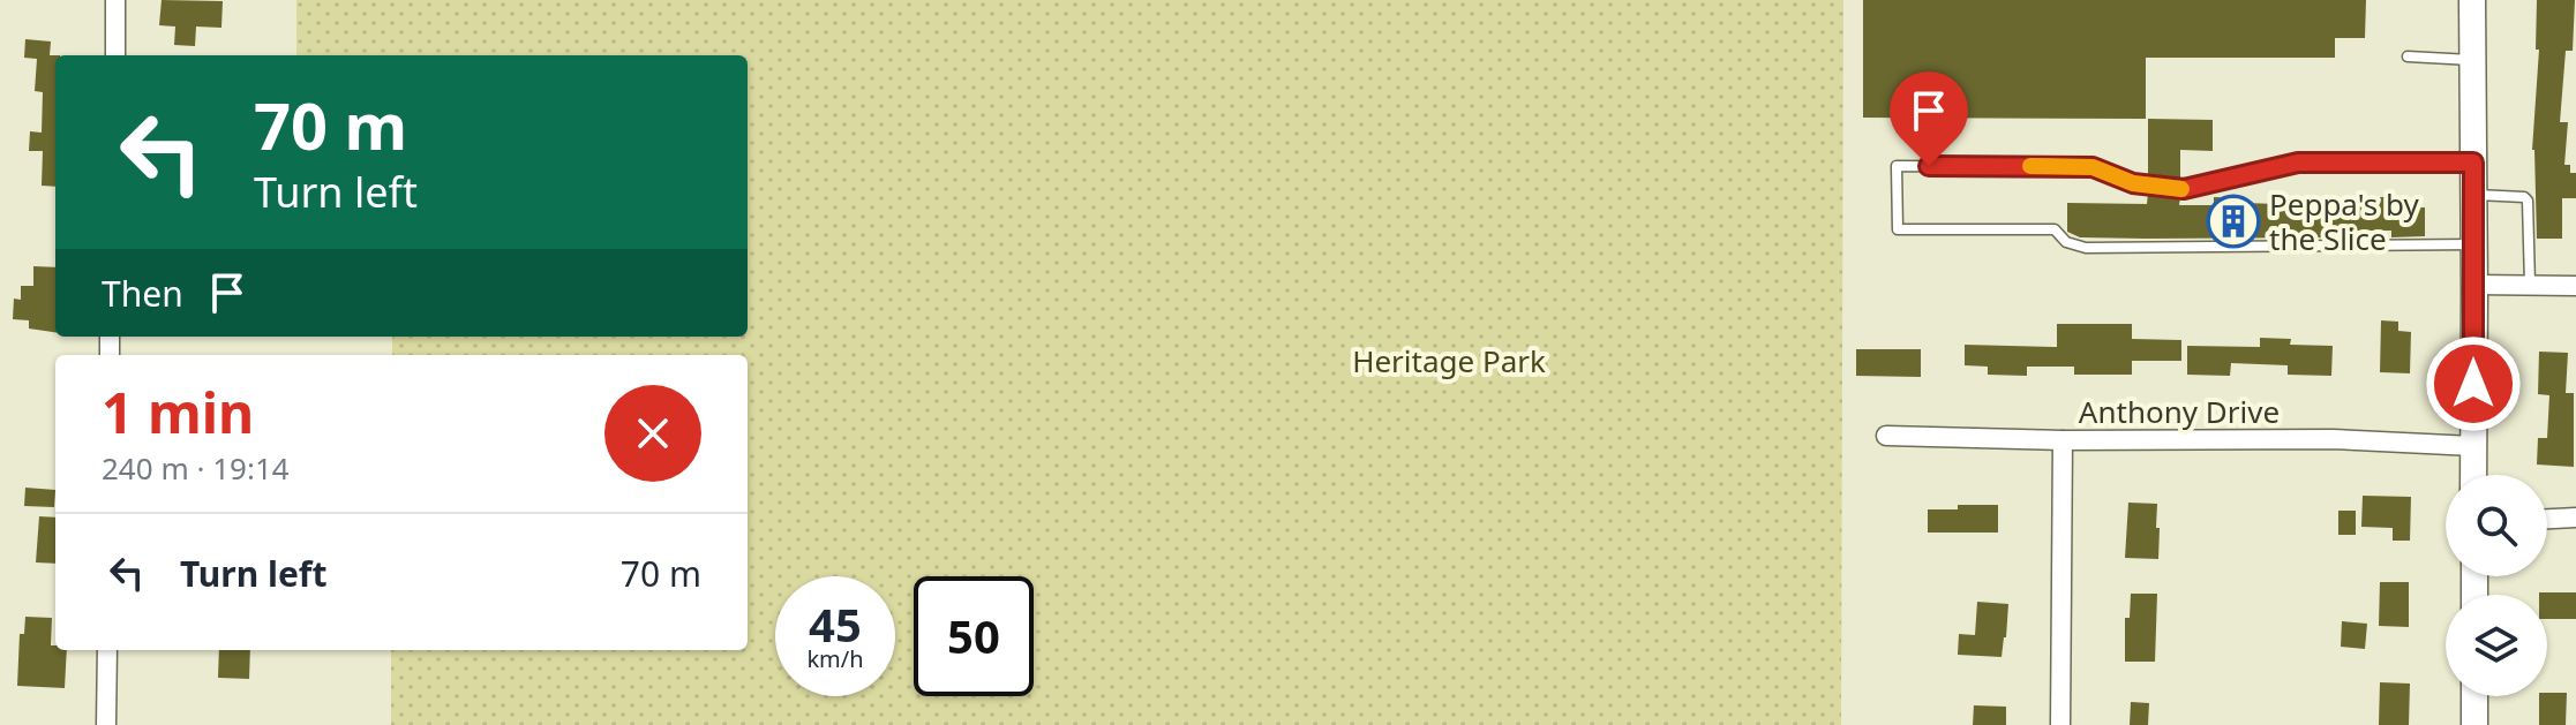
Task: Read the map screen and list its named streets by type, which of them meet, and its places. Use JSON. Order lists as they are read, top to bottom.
{
  "streets": {
    "street": ["Anthony Drive"]
  },
  "parks": ["Heritage Park"],
  "places": {
    "building": ["Peppa's by the Slice"]
  },
  "page": {
    "turn": ["70 m", "Turn left"],
    "then": "Then",
    "heading": ["1 min", "240 m · 19:14"],
    "list": [
      {
        "name": "Turn left",
        "value": "70 m"
      }
    ],
    "speed": "45 km/h",
    "limit": "50"
  }
}
